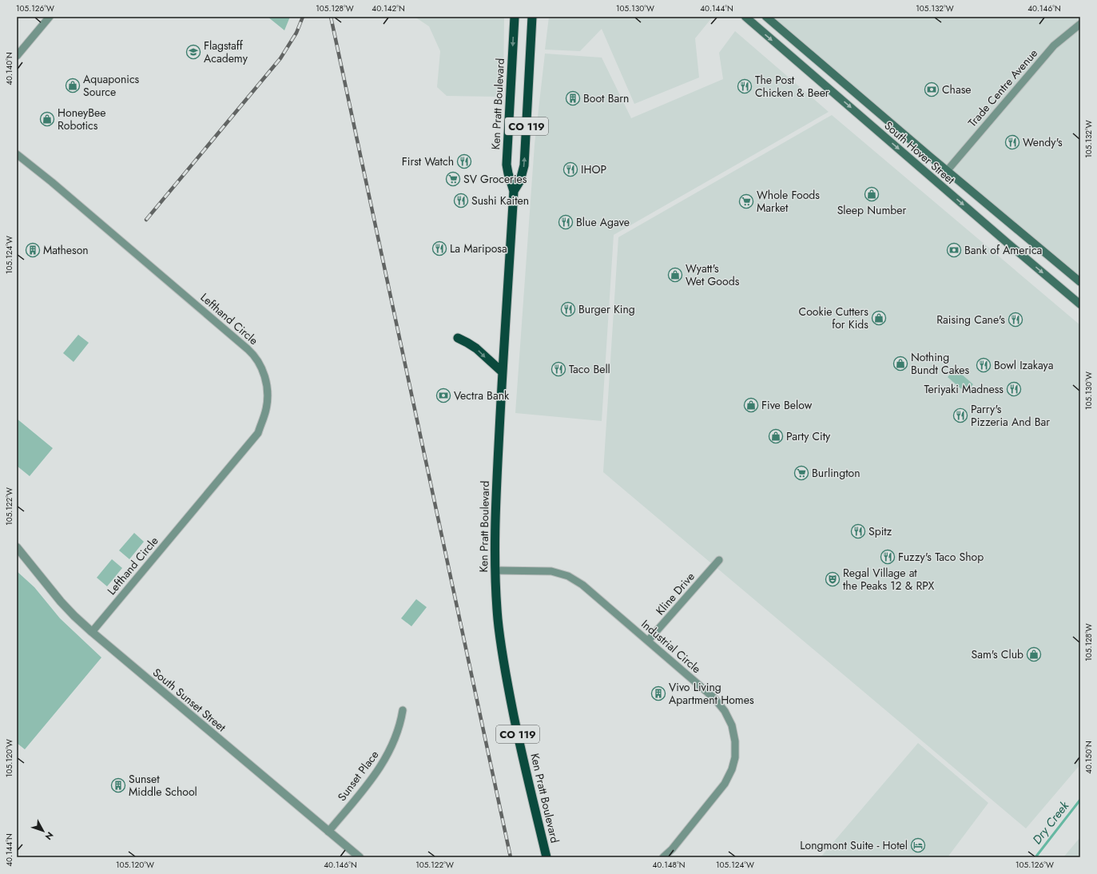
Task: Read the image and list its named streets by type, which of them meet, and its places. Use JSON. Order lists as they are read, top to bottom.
{
  "streets": {
    "highway": ["Ken Pratt Boulevard", "CO 119"],
    "main road": ["South Hover Street"],
    "street": [
      "Trade Centre Avenue",
      "Lefthand Circle",
      "Kline Drive",
      "Industrial Circle",
      "South Sunset Street",
      "Sunset Place"
    ]
  },
  "crossings": [
    ["Trade Centre Avenue", "South Hover Street"],
    ["Ken Pratt Boulevard", "Industrial Circle"],
    ["Lefthand Circle", "South Sunset Street"],
    ["Kline Drive", "Industrial Circle"],
    ["South Sunset Street", "Sunset Place"]
  ],
  "water": ["Dry Creek"],
  "places": {
    "school or university": ["Flagstaff Academy"],
    "shop": [
      "Aquaponics Source",
      "HoneyBee Robotics",
      "Sleep Number",
      "Wyatt's Wet Goods",
      "Cookie Cutters for Kids",
      "Nothing Bundt Cakes",
      "Five Below",
      "Party City",
      "Sam's Club"
    ],
    "restaurant": [
      "The Post Chicken & Beer",
      "Wendy's",
      "First Watch",
      "IHOP",
      "Sushi Kaiten",
      "Blue Agave",
      "La Mariposa",
      "Burger King",
      "Raising Cane's",
      "Bowl Izakaya",
      "Taco Bell",
      "Teriyaki Madness",
      "Parry's Pizzeria And Bar",
      "Spitz",
      "Fuzzy's Taco Shop"
    ],
    "bank": ["Chase", "Bank of America", "Vectra Bank"],
    "building": [
      "Boot Barn",
      "Matheson",
      "Vivo Living Apartment Homes",
      "Sunset Middle School"
    ],
    "supermarket": ["SV Groceries", "Whole Foods Market", "Burlington"],
    "theatre": ["Regal Village at the Peaks 12 & RPX"],
    "hotel": ["Longmont Suite - Hotel"]
  },
  "north": "bottom right",
  "coordinates": [
    "105.126°W",
    "105.128°W",
    "40.142°N",
    "105.130°W",
    "40.144°N",
    "105.132°W",
    "40.146°N",
    "40.140°N",
    "105.124°W",
    "105.122°W",
    "40.150°N",
    "105.120°W",
    "40.148°N"
  ]
}
